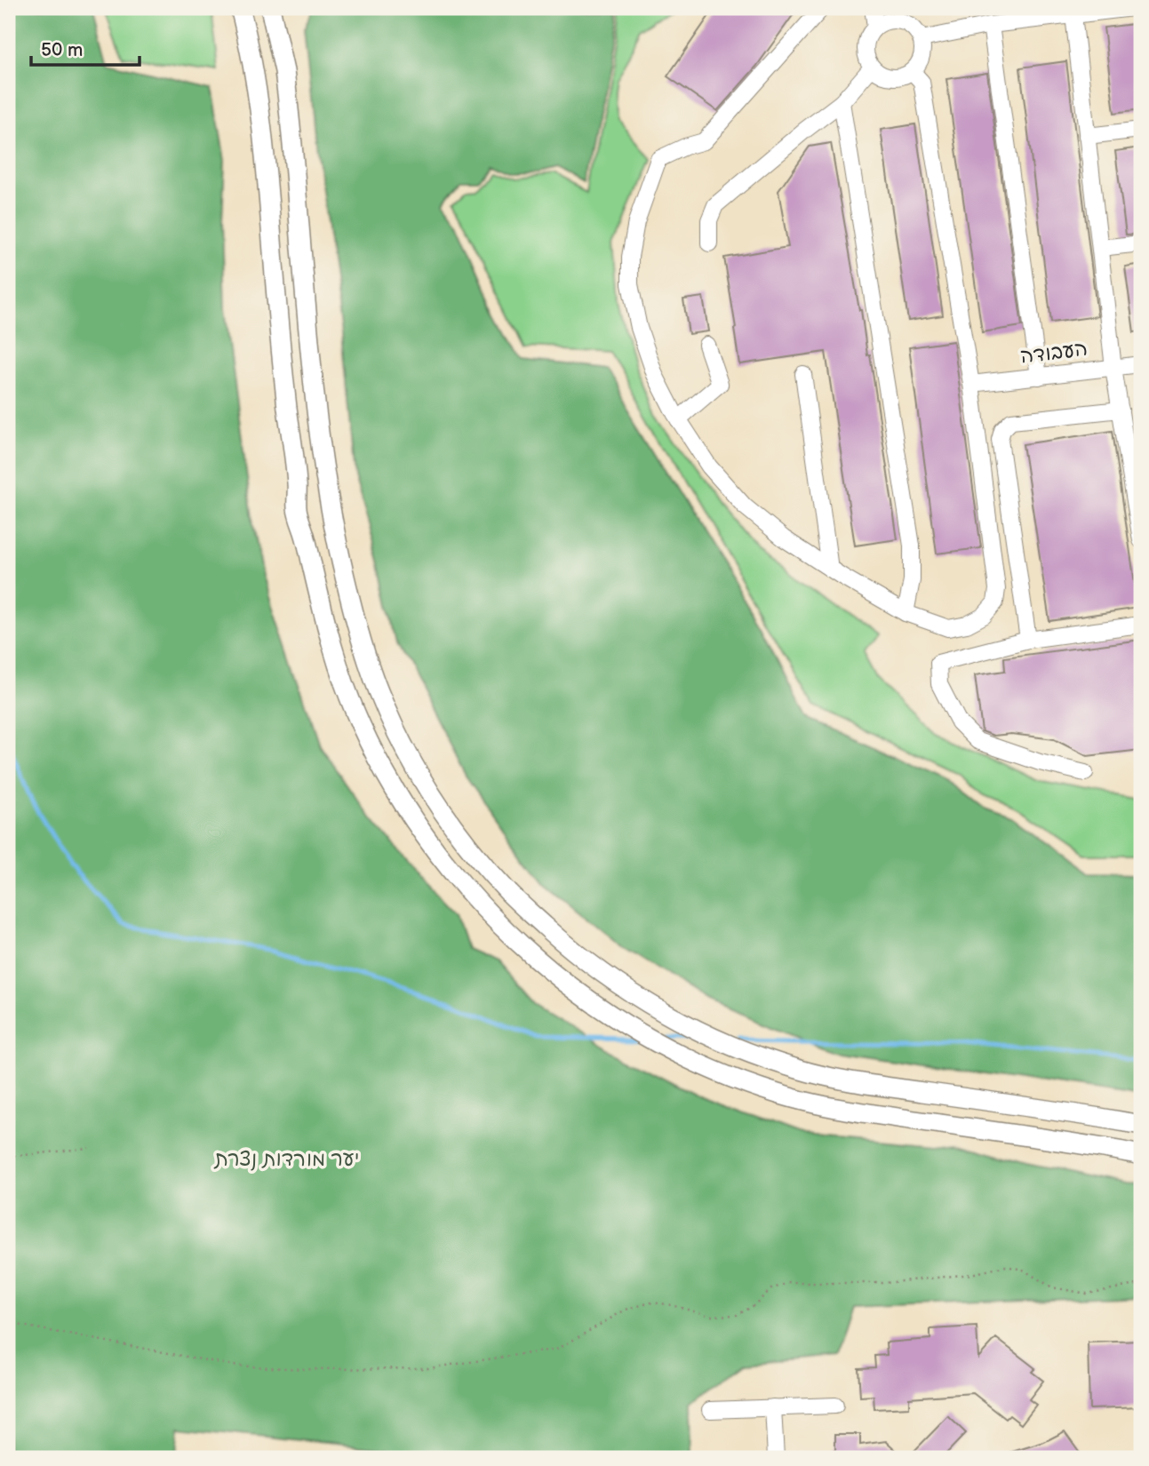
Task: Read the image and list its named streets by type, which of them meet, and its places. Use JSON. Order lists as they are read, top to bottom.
{
  "streets": {
    "street": ["העבודה"]
  },
  "parks": ["יער מורדות נצרת"],
  "scale_bar": "50 m"
}
